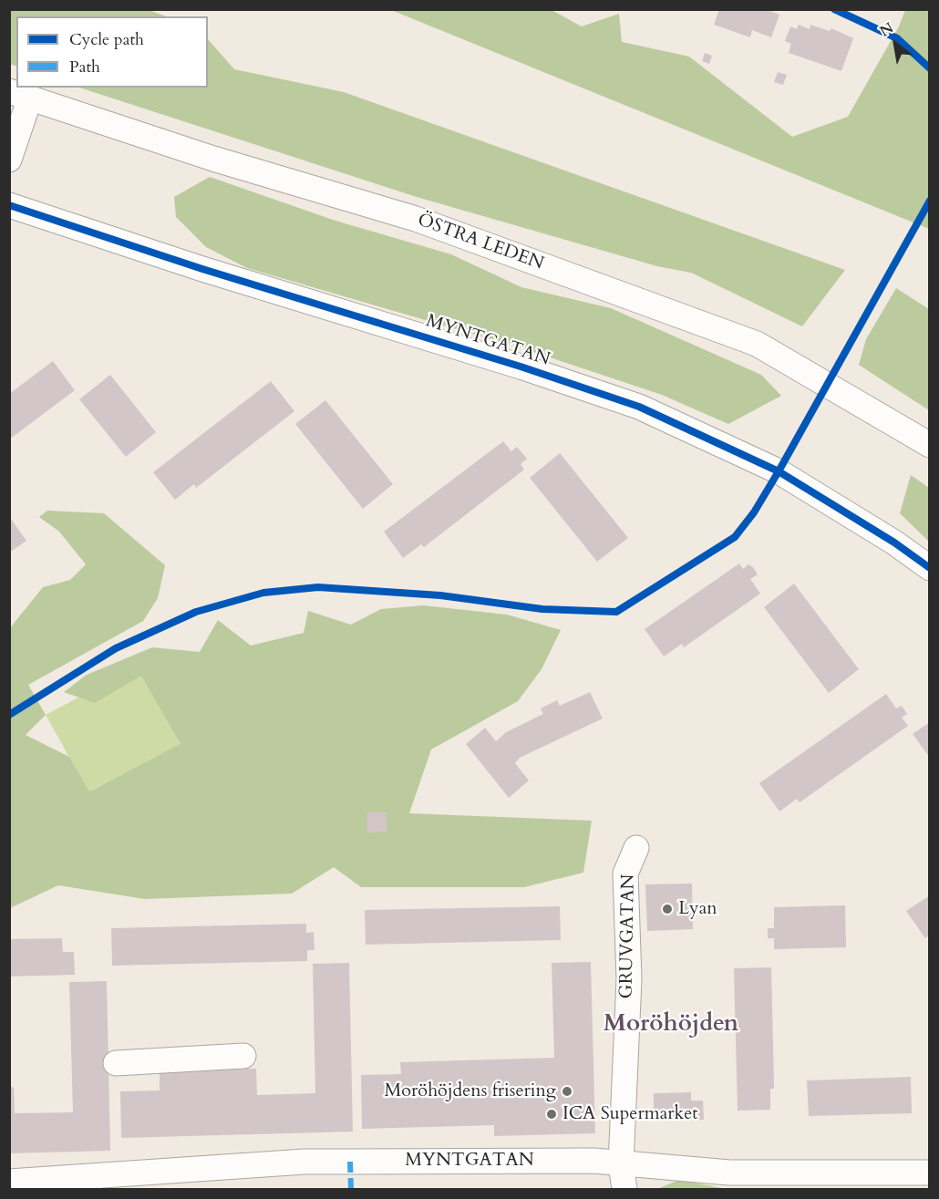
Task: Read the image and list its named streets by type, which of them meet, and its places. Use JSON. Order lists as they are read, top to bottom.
{
  "streets": {
    "street": ["ÖSTRA LEDEN", "MYNTGATAN", "GRUVGATAN"]
  },
  "crossings": [
    ["MYNTGATAN", "GRUVGATAN"]
  ],
  "districts": ["Moröhöjden"],
  "places": ["Lyan", "Moröhöjdens frisering", "ICA Supermarket"],
  "legend": ["Cycle path", "Path"],
  "north": "top left"
}
